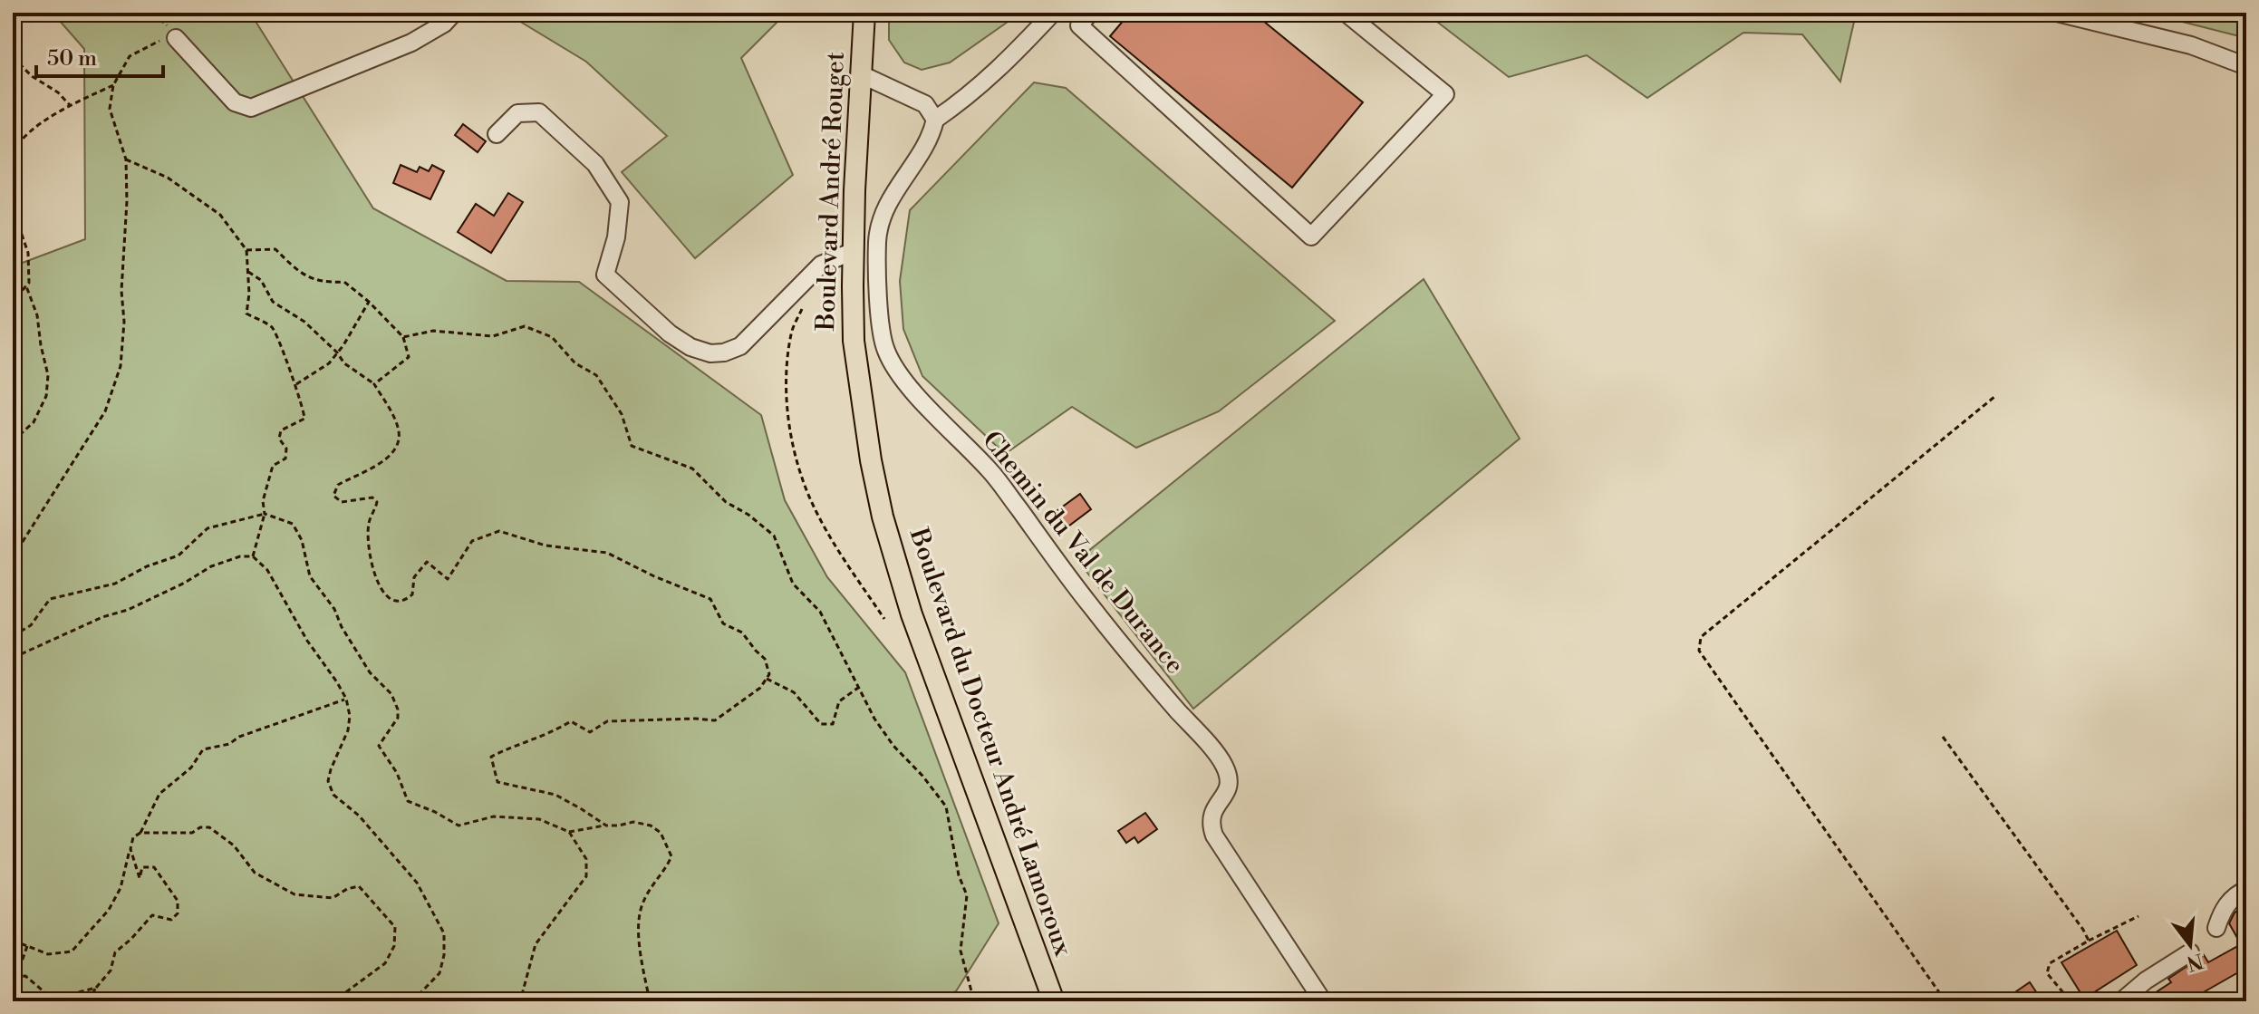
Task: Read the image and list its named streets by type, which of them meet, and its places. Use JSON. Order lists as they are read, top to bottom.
{
  "streets": {
    "main road": ["Boulevard André Rouget", "Boulevard du Docteur André Lamoroux"],
    "street": ["Chemin du Val de Durance"]
  },
  "crossings": [
    ["Boulevard André Rouget", "Boulevard du Docteur André Lamoroux"]
  ],
  "scale_bar": "50 m",
  "north": "bottom"
}
